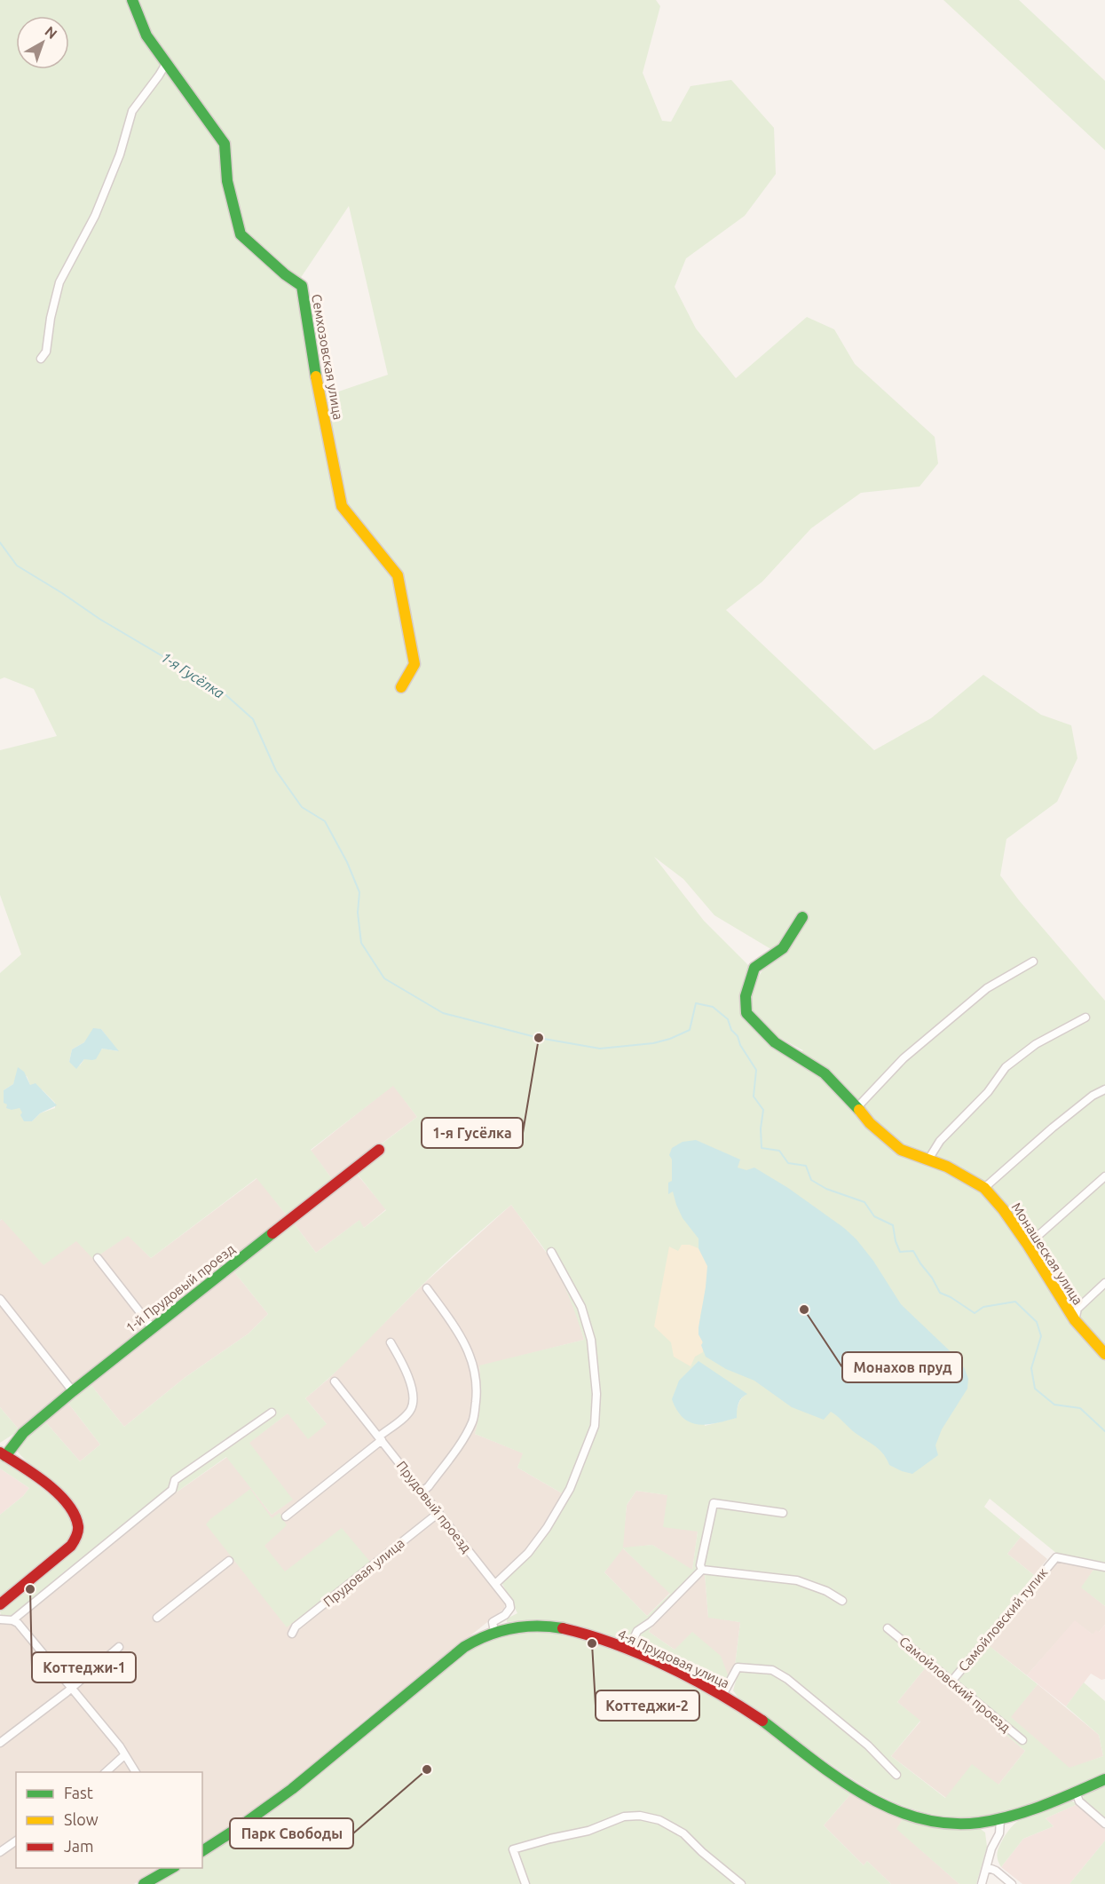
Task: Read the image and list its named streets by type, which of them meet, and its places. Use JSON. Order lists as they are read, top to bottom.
{
  "streets": {
    "street": [
      "Семхозовская улица",
      "Монашеская улица",
      "1-й Прудовый проезд",
      "Прудовый проезд",
      "Прудовая улица",
      "Самойловский тупик",
      "4-я Прудовая улица",
      "Самойловский проезд"
    ]
  },
  "crossings": [
    ["Прудовый проезд", "Прудовая улица"],
    ["Прудовый проезд", "4-я Прудовая улица"],
    ["Самойловский тупик", "Самойловский проезд"]
  ],
  "water": ["1-я Гусёлка"],
  "places": [
    "1-я Гусёлка",
    "Монахов пруд",
    "Коттеджи-1",
    "Коттеджи-2",
    "Парк Свободы"
  ],
  "legend": ["Fast", "Slow", "Jam"],
  "north": "top right"
}
